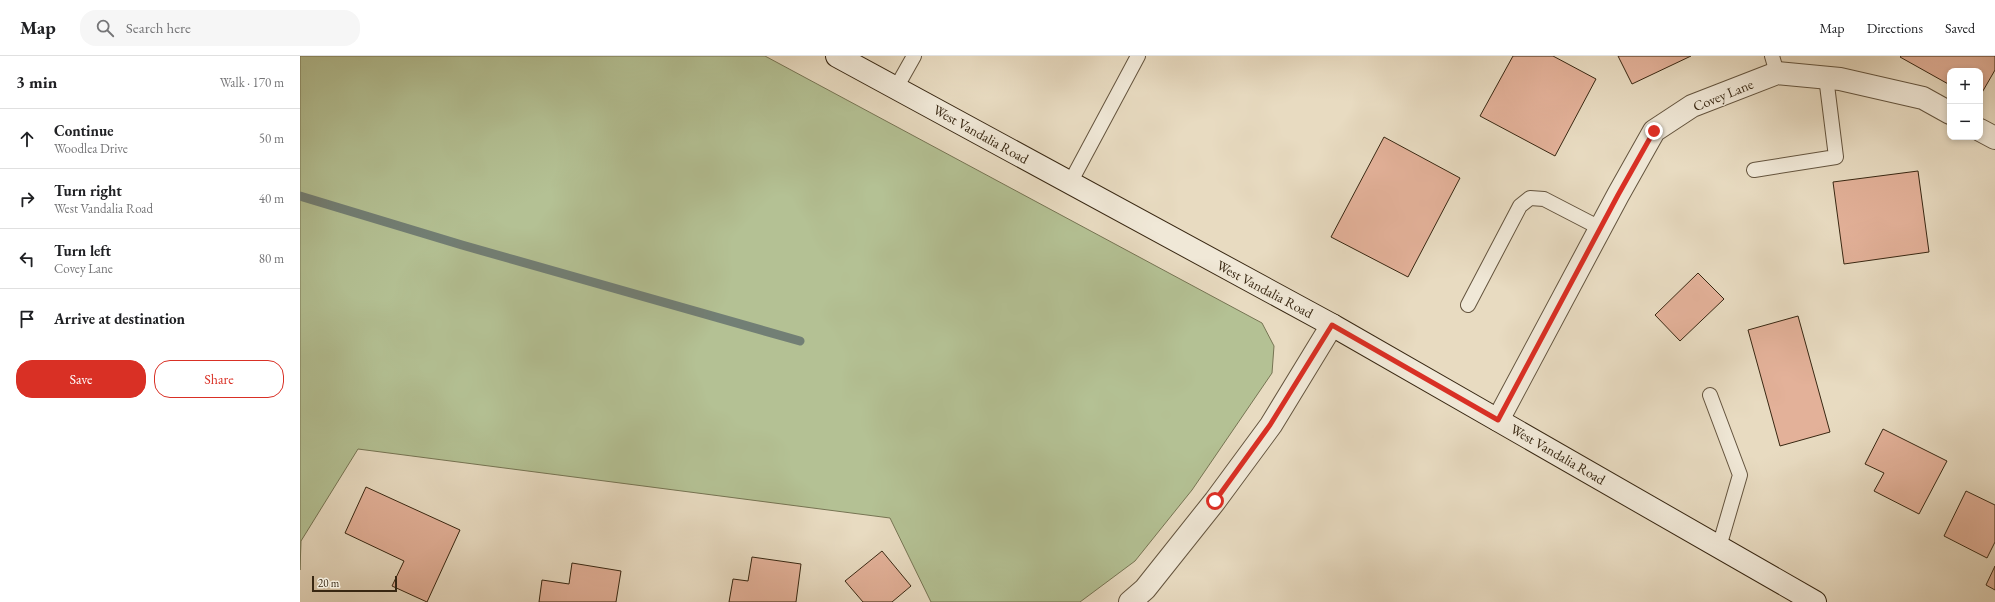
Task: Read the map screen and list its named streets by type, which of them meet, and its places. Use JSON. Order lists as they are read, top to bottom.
{
  "streets": {
    "main road": ["Covey Lane", "West Vandalia Road"]
  },
  "crossings": [
    ["Covey Lane", "West Vandalia Road"]
  ],
  "scale_bar": "20 m",
  "page": {
    "header": "Map",
    "search": "Search here",
    "nav": ["Map", "Directions", "Saved"],
    "heading": ["3 min", "Walk · 170 m"],
    "map_buttons": ["+", "−"],
    "list": [
      ["Continue", "Woodlea Drive", "50 m"],
      ["Turn right", "West Vandalia Road", "40 m"],
      ["Turn left", "Covey Lane", "80 m"],
      "Arrive at destination"
    ],
    "buttons": ["Save", "Share"],
    "scale": "20 m"
  }
}
